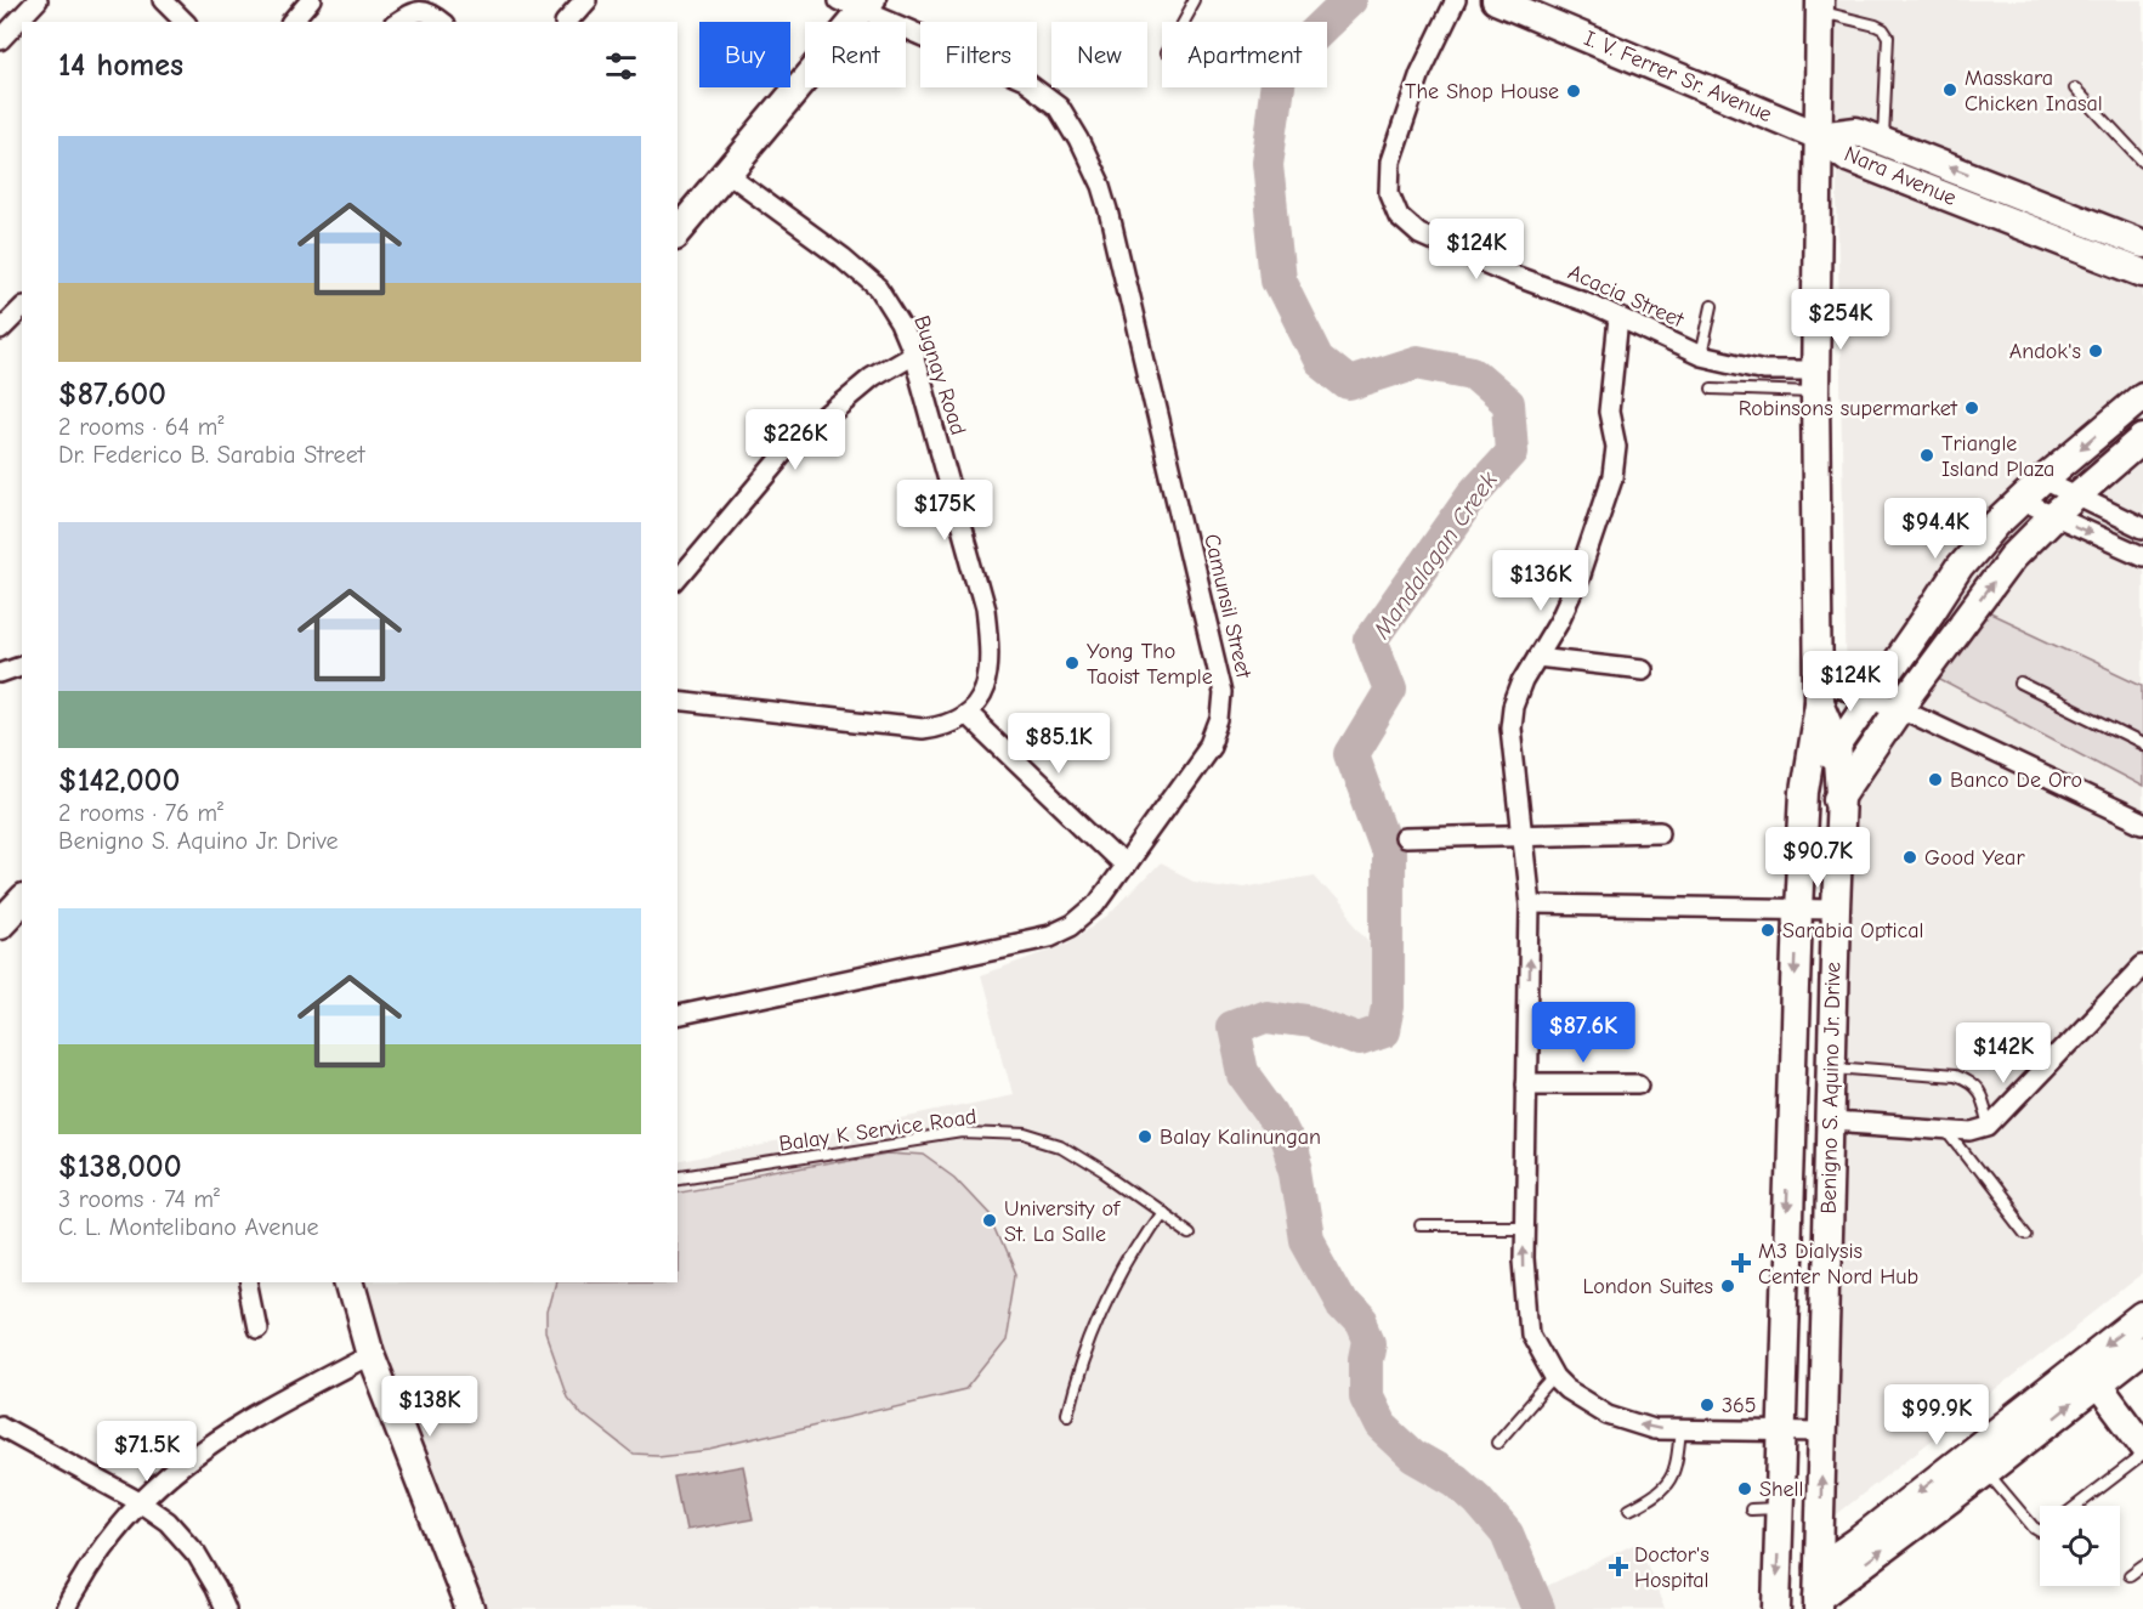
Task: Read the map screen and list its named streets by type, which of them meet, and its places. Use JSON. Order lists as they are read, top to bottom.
{
  "streets": {
    "main road": ["I. V. Ferrer Sr. Avenue", "Nara Avenue", "Benigno S. Aquino Jr. Drive"],
    "street": ["Acacia Street", "Bugnay Road", "Camunsil Street"],
    "lane": ["Balay K Service Road"]
  },
  "crossings": [
    ["I. V. Ferrer Sr. Avenue", "Nara Avenue"],
    ["I. V. Ferrer Sr. Avenue", "Benigno S. Aquino Jr. Drive"],
    ["Nara Avenue", "Benigno S. Aquino Jr. Drive"],
    ["Acacia Street", "Benigno S. Aquino Jr. Drive"]
  ],
  "water": ["Mandalagan Creek"],
  "places": {
    "other": [
      "Masskara Chicken Inasal",
      "The Shop House",
      "Andok's",
      "Robinsons supermarket",
      "Triangle Island Plaza",
      "Yong Tho Taoist Temple",
      "Banco De Oro",
      "Good Year",
      "Sarabia Optical",
      "Balay Kalinungan",
      "University of St. La Salle",
      "London Suites",
      "365",
      "Shell"
    ],
    "health": ["M3 Dialysis Center Nord Hub", "Doctor's Hospital"]
  },
  "page": {
    "chip": [
      "Buy",
      "Rent",
      "Filters",
      "New",
      "Apartment"
    ],
    "heading": "14 homes",
    "list": [
      {
        "name": "$87,600",
        "note": "2 rooms · 64 m² · Dr. Federico B. Sarabia Street"
      },
      {
        "name": "$142,000",
        "note": "2 rooms · 76 m² · Benigno S. Aquino Jr. Drive"
      },
      {
        "name": "$138,000",
        "note": "3 rooms · 74 m² · C. L. Montelibano Avenue"
      }
    ],
    "price": [
      "$124K",
      "$254K",
      "$226K",
      "$175K",
      "$94.4K",
      "$136K",
      "$124K",
      "$85.1K",
      "$90.7K",
      "$87.6K",
      "$142K",
      "$138K",
      "$99.9K",
      "$71.5K"
    ]
  }
}
